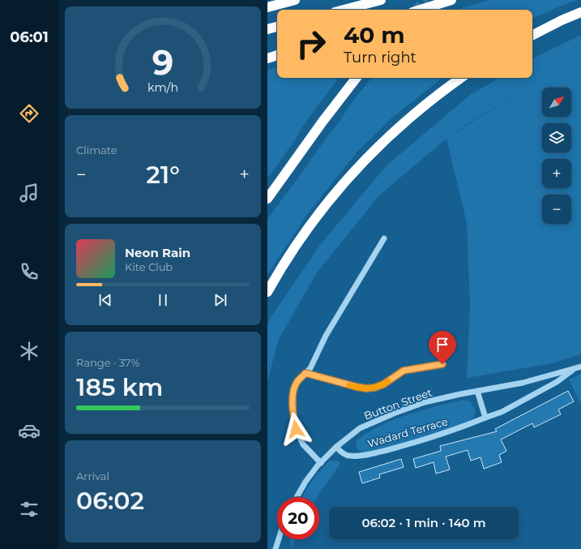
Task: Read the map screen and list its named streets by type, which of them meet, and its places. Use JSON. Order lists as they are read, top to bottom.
{
  "streets": {
    "street": ["Button Street", "Wadard Terrace"]
  },
  "crossings": [
    ["Button Street", "Wadard Terrace"]
  ],
  "north": "top right",
  "page": {
    "tabs": "06:01",
    "turn": ["40 m", "Turn right"],
    "map_buttons": ["+", "−"],
    "tile": [
      "Climate",
      ["Range · 37%", "185 km"],
      ["Arrival", "06:02"]
    ],
    "heat": ["−", "21°", "+"],
    "song": ["Neon Rain", "Kite Club"],
    "limit": "20",
    "trip": "06:02 · 1 min · 140 m",
    "gauge": ["9", "km/h"]
  }
}
